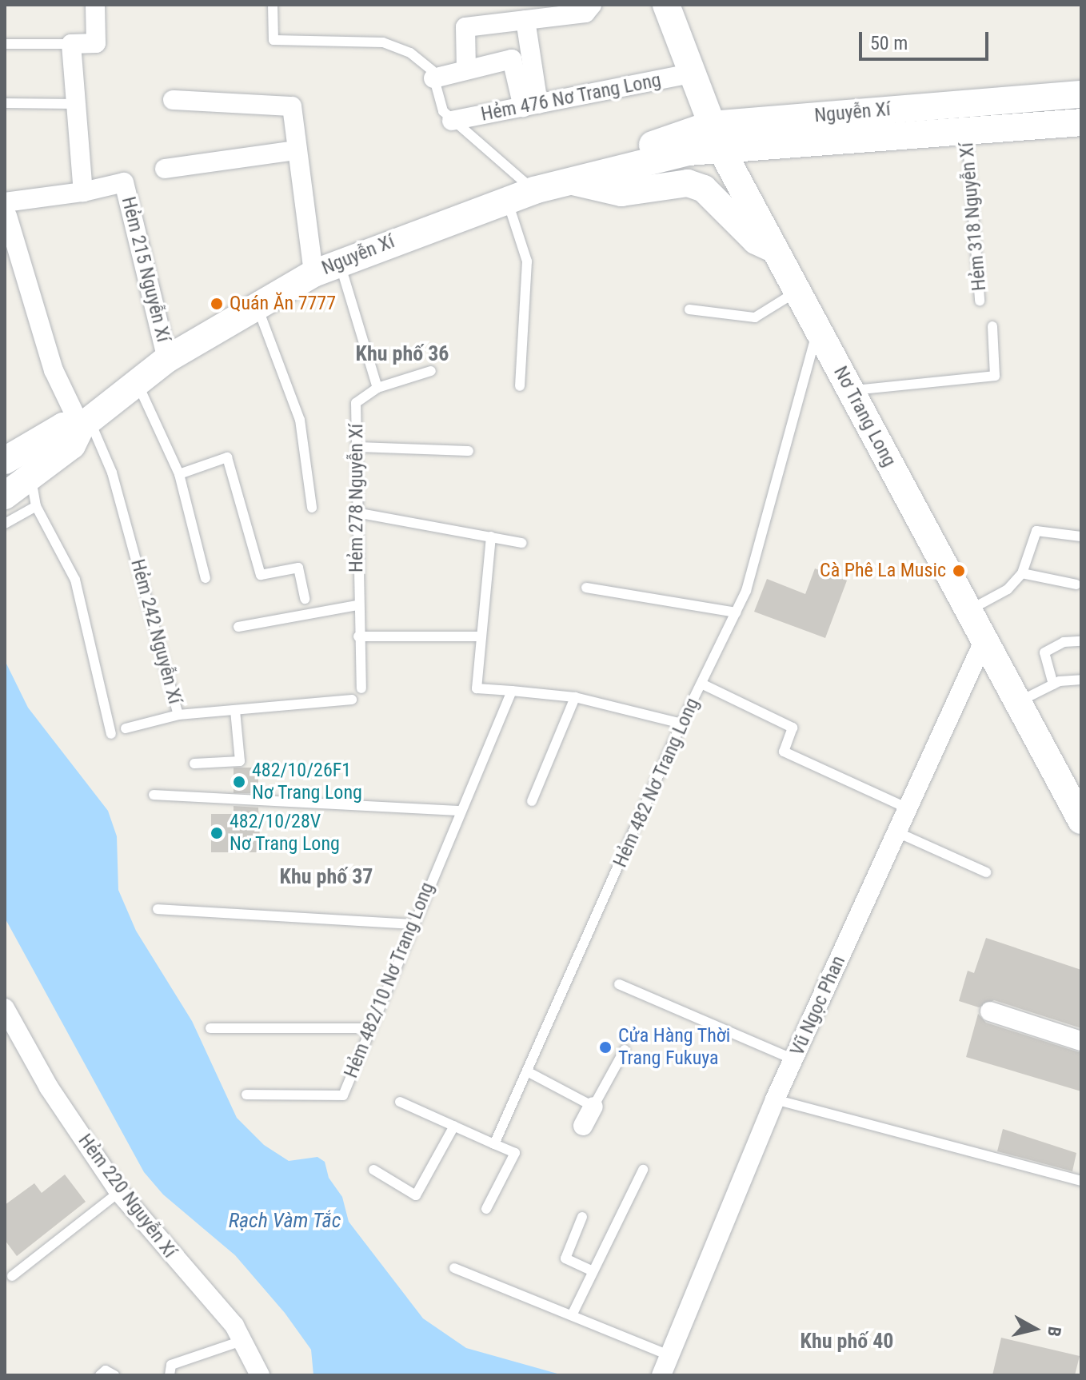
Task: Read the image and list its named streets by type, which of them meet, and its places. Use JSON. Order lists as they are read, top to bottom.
{
  "streets": {
    "main road": ["Nguyễn Xí", "Nơ Trang Long"],
    "street": [
      "Hẻm 476 Nơ Trang Long",
      "Hẻm 215 Nguyễn Xí",
      "Vũ Ngọc Phan",
      "Hẻm 220 Nguyễn Xí"
    ],
    "lane": [
      "Hẻm 318 Nguyễn Xí",
      "Hẻm 278 Nguyễn Xí",
      "Hẻm 242 Nguyễn Xí",
      "Hẻm 482 Nơ Trang Long",
      "Hẻm 482/10 Nơ Trang Long"
    ]
  },
  "crossings": [
    ["Hẻm 476 Nơ Trang Long", "Nơ Trang Long"],
    ["Nguyễn Xí", "Hẻm 318 Nguyễn Xí"],
    ["Nguyễn Xí", "Hẻm 215 Nguyễn Xí"],
    ["Nguyễn Xí", "Nơ Trang Long"],
    ["Nguyễn Xí", "Hẻm 242 Nguyễn Xí"],
    ["Nơ Trang Long", "Hẻm 482 Nơ Trang Long"],
    ["Nơ Trang Long", "Vũ Ngọc Phan"]
  ],
  "districts": ["Khu phố 36", "Khu phố 37", "Khu phố 40"],
  "water": ["Rạch Vàm Tắc"],
  "places": [
    "Quán Ăn 7777",
    "Cà Phê La Music",
    "482/10/26F1 Nơ Trang Long",
    "482/10/28V Nơ Trang Long",
    "Cửa Hàng Thời Trang Fukuya"
  ],
  "scale_bar": "50 m",
  "north": "right"
}
